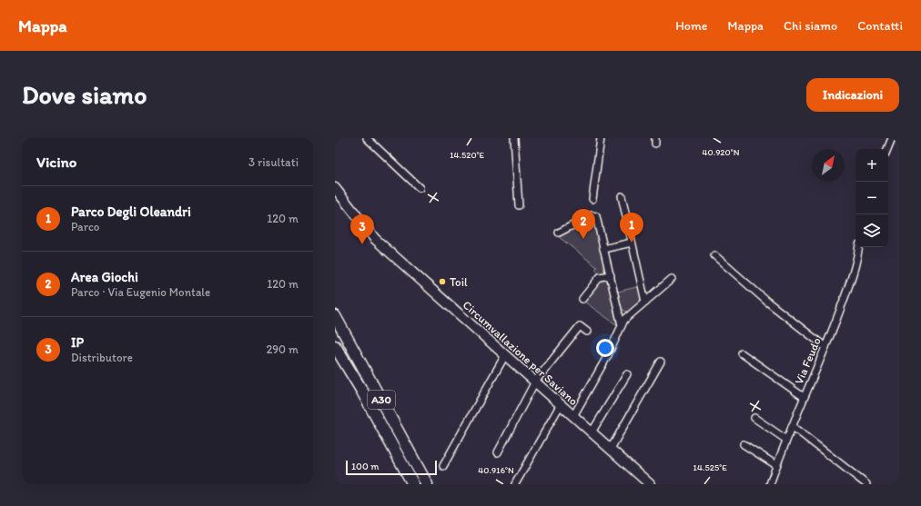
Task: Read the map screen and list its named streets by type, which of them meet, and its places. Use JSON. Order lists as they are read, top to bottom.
{
  "streets": {
    "highway": ["A30"],
    "main road": ["Circumvallazione per Saviano"],
    "street": ["Via Feudo"]
  },
  "places": ["Toil"],
  "scale_bar": "100 m",
  "north": "top right",
  "page": {
    "header": "Mappa",
    "nav": [
      "Home",
      "Mappa",
      "Chi siamo",
      "Contatti"
    ],
    "buttons": "Indicazioni",
    "title": "Dove siamo",
    "heading": ["Vicino", "3 risultati"],
    "map_buttons": ["+", "−"],
    "list": [
      {
        "mark": "1",
        "name": "Parco Degli Oleandri",
        "note": "Parco",
        "value": "120 m"
      },
      {
        "mark": "2",
        "name": "Area Giochi",
        "note": "Parco · Via Eugenio Montale",
        "value": "120 m"
      },
      {
        "mark": "3",
        "name": "IP",
        "note": "Distributore",
        "value": "290 m"
      }
    ],
    "pins": ["2", "1", "3"],
    "scale": "100 m"
  },
  "coordinates": [
    "40.920°N",
    "14.520°E",
    "14.525°E",
    "40.916°N"
  ]
}
